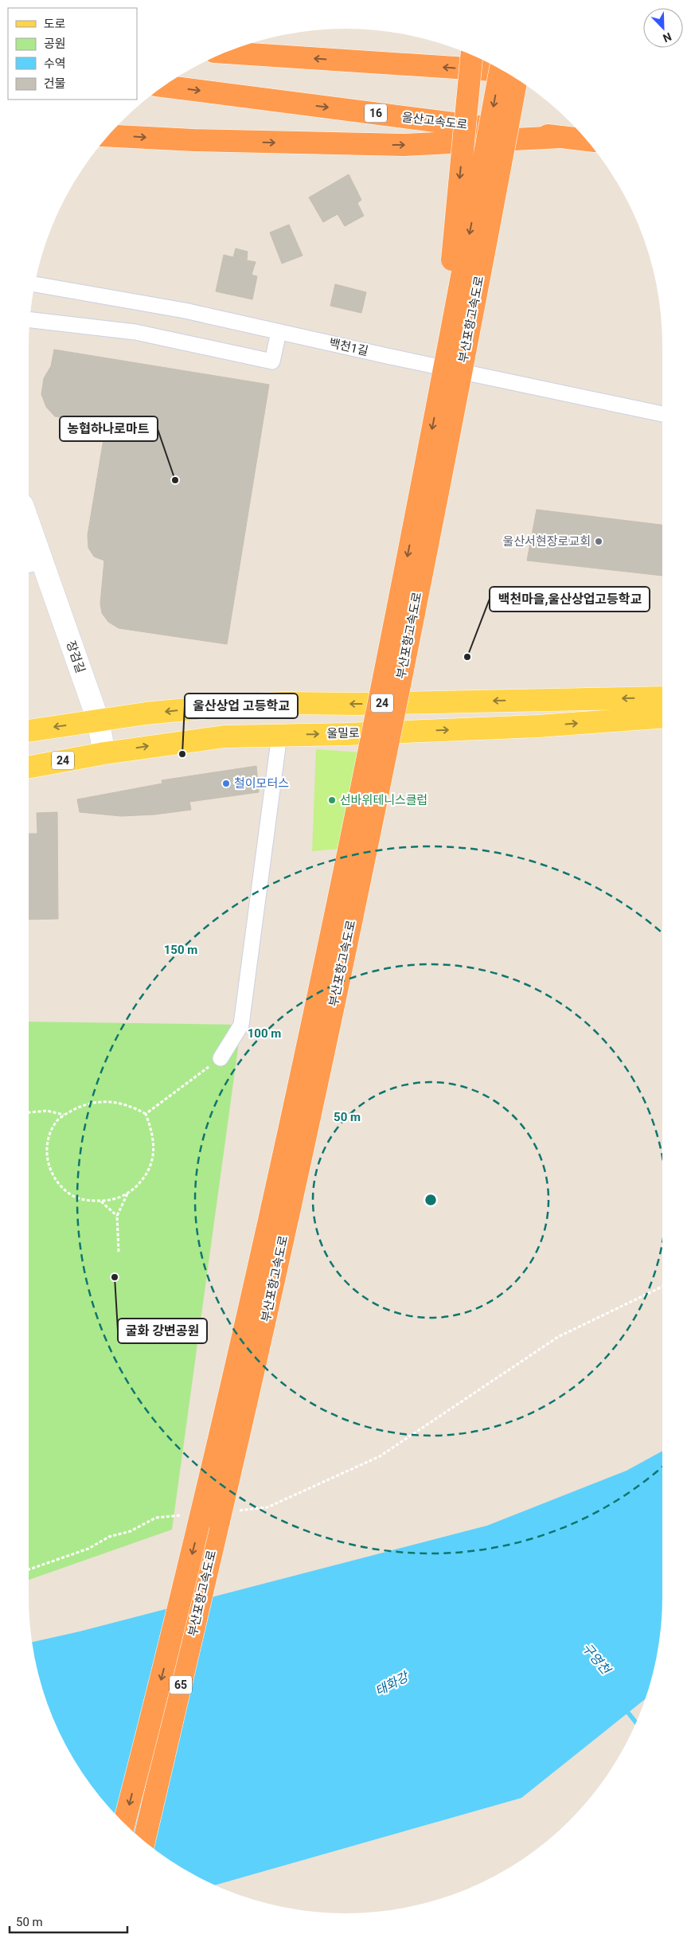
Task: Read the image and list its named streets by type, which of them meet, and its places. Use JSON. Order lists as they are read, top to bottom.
{
  "streets": {
    "highway": [
      "16",
      "울산고속도로",
      "부산포항고속도로",
      "65"
    ],
    "main road": ["장검길", "24", "울밀로"],
    "street": ["백천1길"]
  },
  "crossings": [
    ["장검길", "24"],
    ["장검길", "울밀로"]
  ],
  "water": ["구영천", "태화강"],
  "places": [
    "농협하나로마트",
    "울산서현장로교회",
    "백천마을,울산상업고등학교",
    "울산상업 고등학교",
    "철이모터스",
    "선바위테니스클럽",
    "굴화 강변공원"
  ],
  "legend": [
    "도로",
    "공원",
    "수역",
    "건물"
  ],
  "scale_bar": "50 m",
  "north": "bottom right",
  "rings": ["150 m", "100 m", "50 m"]
}
